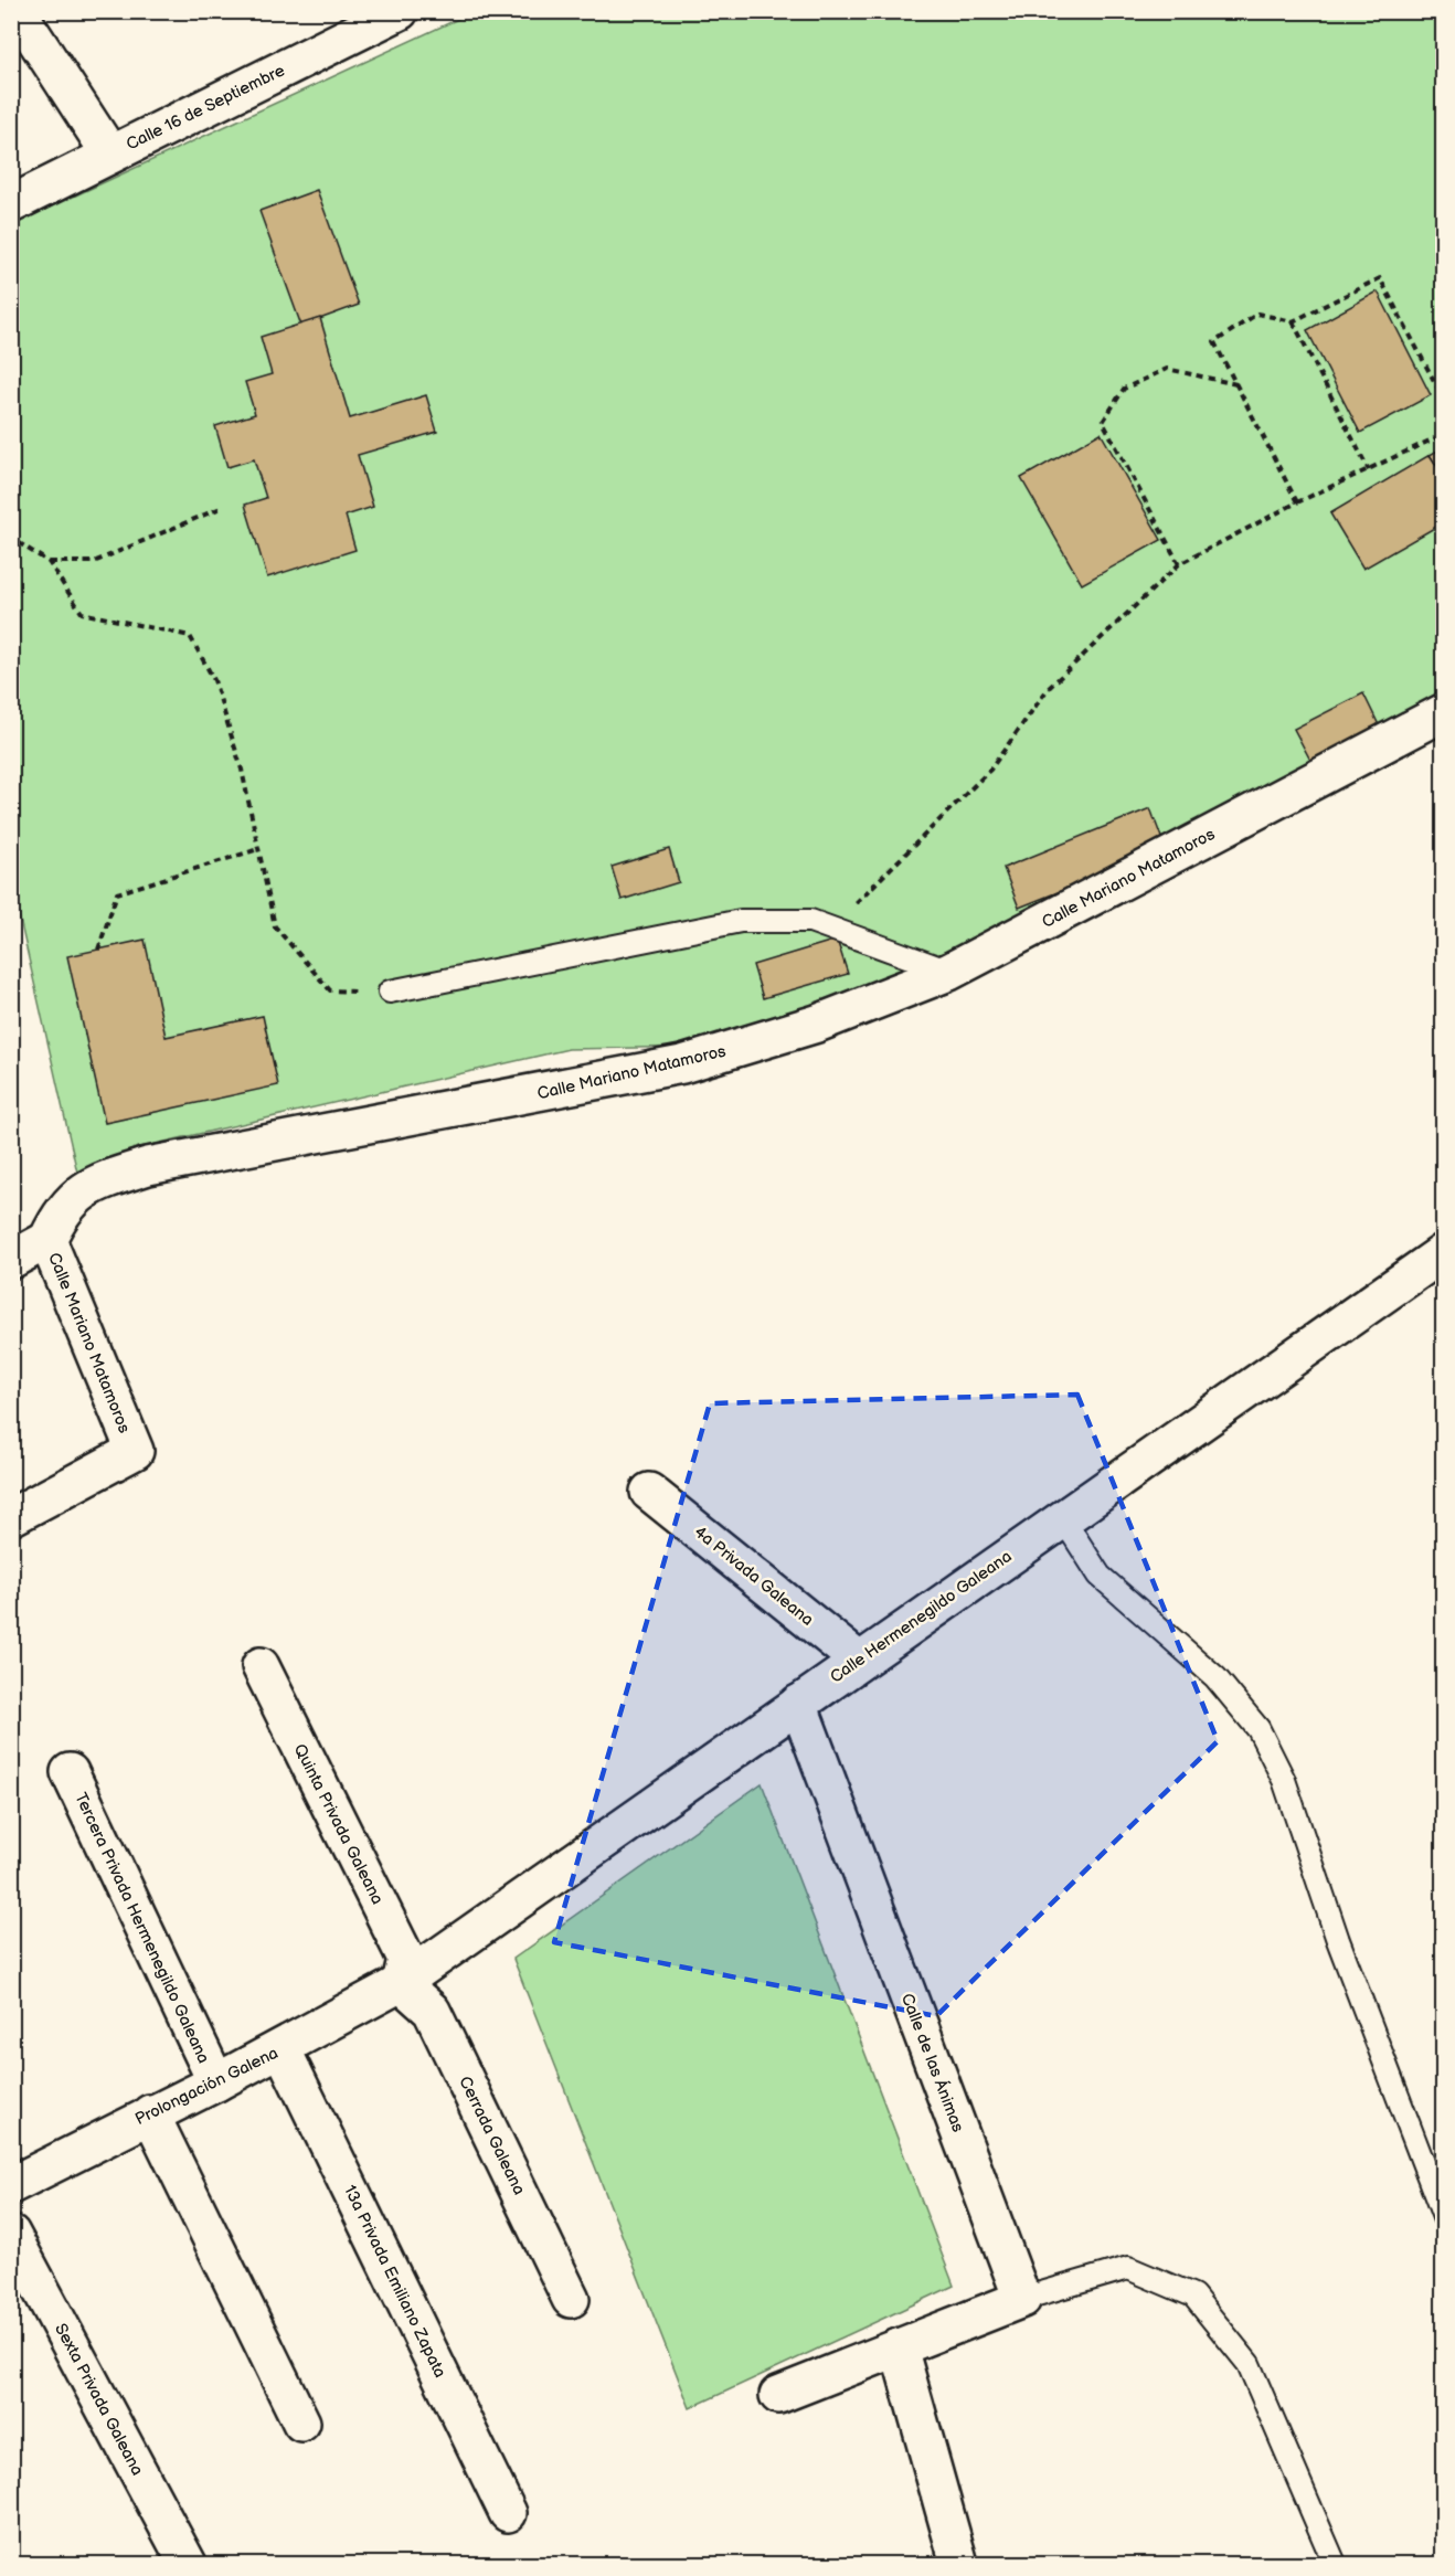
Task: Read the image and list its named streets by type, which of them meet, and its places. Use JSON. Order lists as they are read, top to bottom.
{
  "streets": {
    "street": [
      "Calle 16 de Septiembre",
      "Calle Mariano Matamoros",
      "4a Privada Galeana",
      "Calle Hermenegildo Galeana",
      "Quinta Privada Galeana",
      "Tercera Privada Hermenegildo Galeana",
      "Calle de las Ánimas",
      "Prolongación Galena",
      "Cerrada Galeana",
      "13a Privada Emiliano Zapata",
      "Sexta Privada Galeana"
    ]
  },
  "crossings": [
    ["4a Privada Galeana", "Calle Hermenegildo Galeana"],
    ["Calle Hermenegildo Galeana", "Quinta Privada Galeana"],
    ["Calle Hermenegildo Galeana", "Calle de las Ánimas"],
    ["Calle Hermenegildo Galeana", "Prolongación Galena"],
    ["Calle Hermenegildo Galeana", "Cerrada Galeana"],
    ["Quinta Privada Galeana", "Prolongación Galena"],
    ["Quinta Privada Galeana", "Cerrada Galeana"],
    ["Tercera Privada Hermenegildo Galeana", "Prolongación Galena"],
    ["Prolongación Galena", "Cerrada Galeana"],
    ["Prolongación Galena", "13a Privada Emiliano Zapata"]
  ]
}
